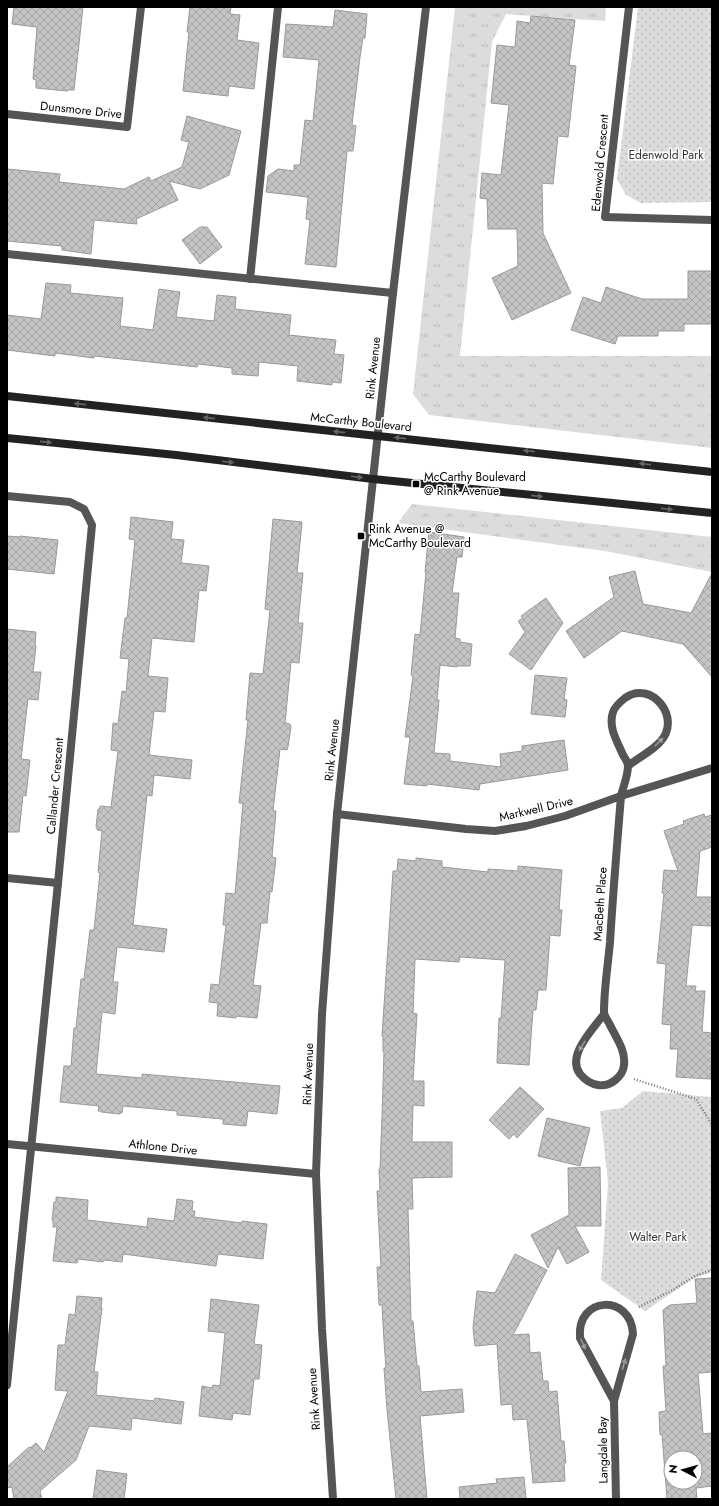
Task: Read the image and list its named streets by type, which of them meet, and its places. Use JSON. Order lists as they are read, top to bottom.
{
  "streets": {
    "main road": ["McCarthy Boulevard"],
    "street": [
      "Dunsmore Drive",
      "Edenwold Crescent",
      "Rink Avenue",
      "Callander Crescent",
      "Markwell Drive",
      "MacBeth Place",
      "Athlone Drive",
      "Langdale Bay"
    ]
  },
  "crossings": [
    ["Rink Avenue", "McCarthy Boulevard"],
    ["Rink Avenue", "Markwell Drive"],
    ["Rink Avenue", "Athlone Drive"],
    ["Callander Crescent", "Athlone Drive"],
    ["Markwell Drive", "MacBeth Place"]
  ],
  "parks": ["Edenwold Park", "Walter Park"],
  "places": {
    "transit": ["McCarthy Boulevard @ Rink Avenue", "Rink Avenue @ McCarthy Boulevard"]
  },
  "north": "left"
}
